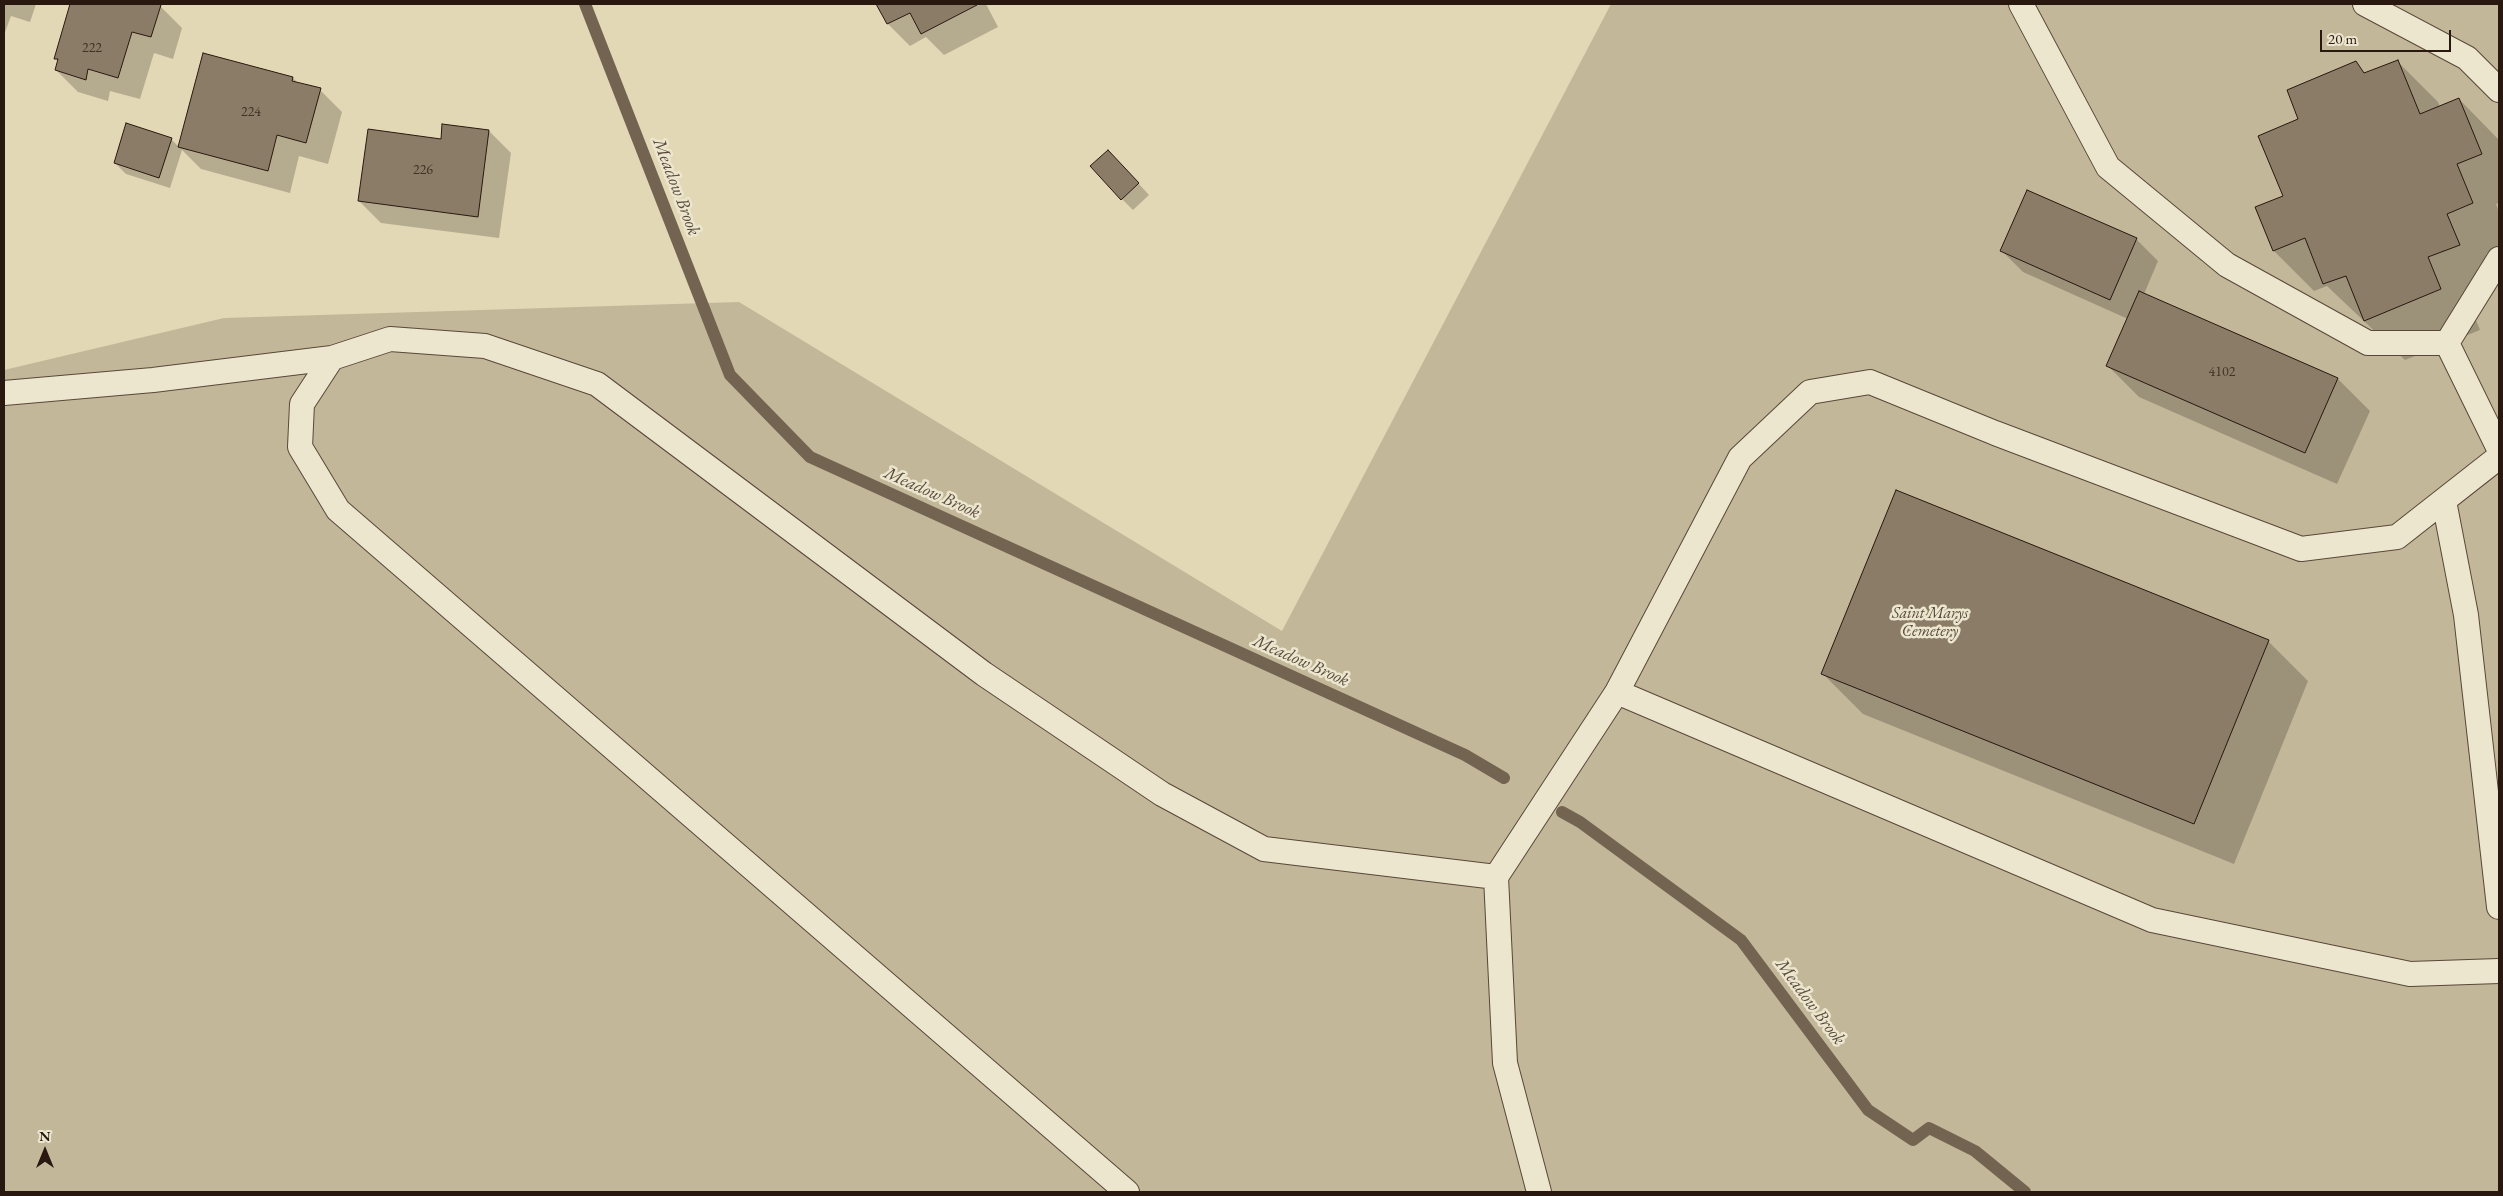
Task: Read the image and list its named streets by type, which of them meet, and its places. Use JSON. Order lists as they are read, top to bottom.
{
  "water": ["Meadow Brook"],
  "parks": ["Saint Marys Cemetery"],
  "house_numbers": [
    "222",
    "224",
    "226",
    "4102"
  ],
  "scale_bar": "20 m",
  "north": "top"
}
